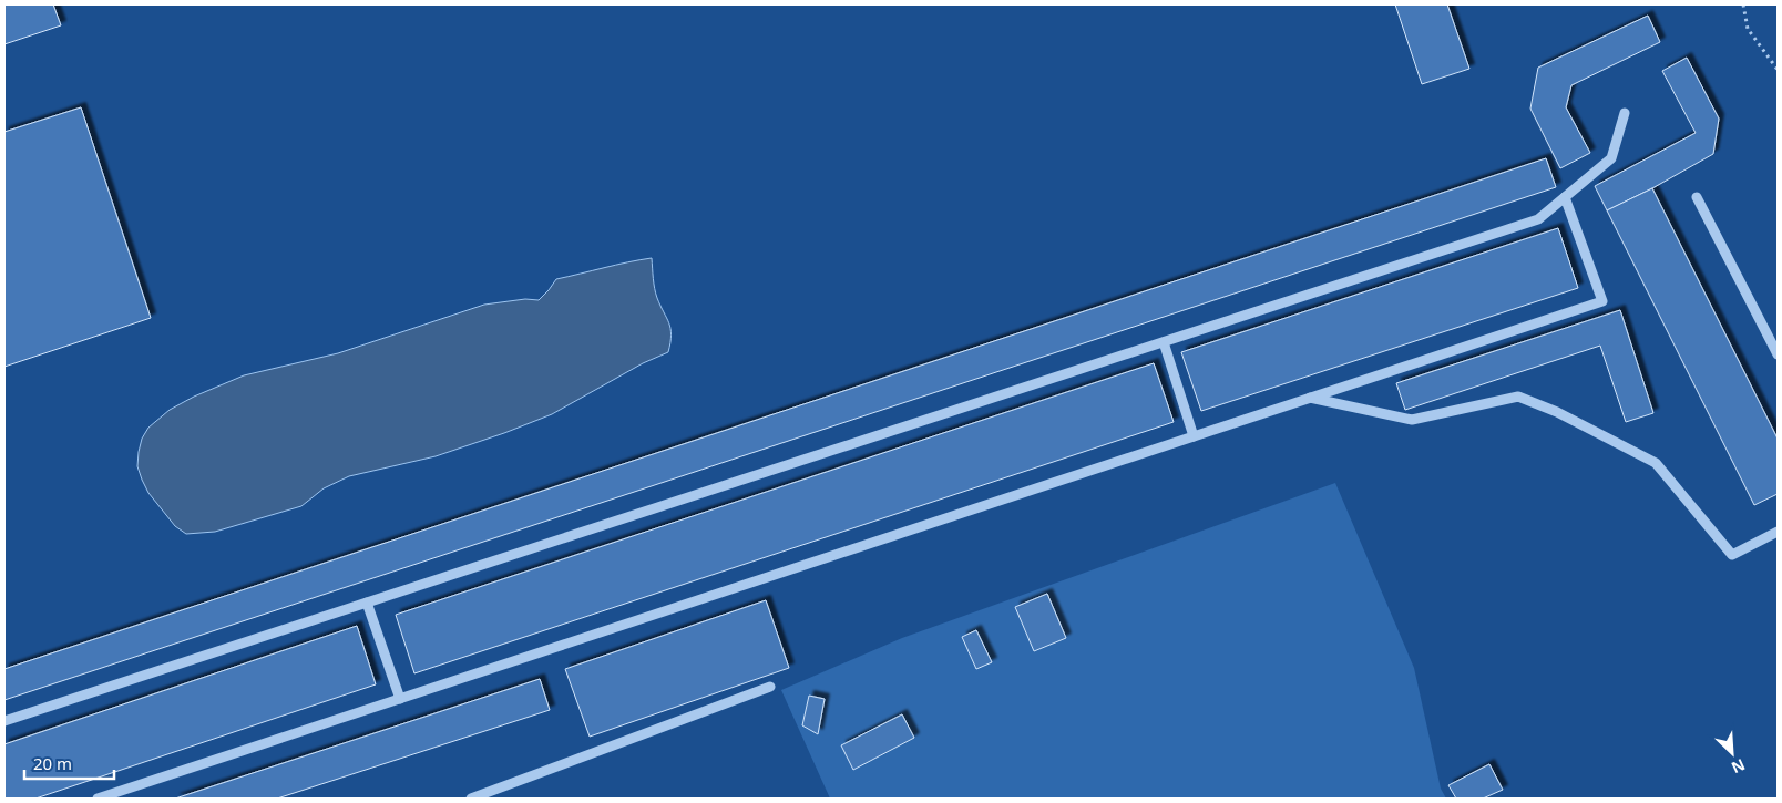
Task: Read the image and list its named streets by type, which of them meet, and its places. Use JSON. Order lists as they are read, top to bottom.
{
  "scale_bar": "20 m",
  "north": "bottom right"
}
